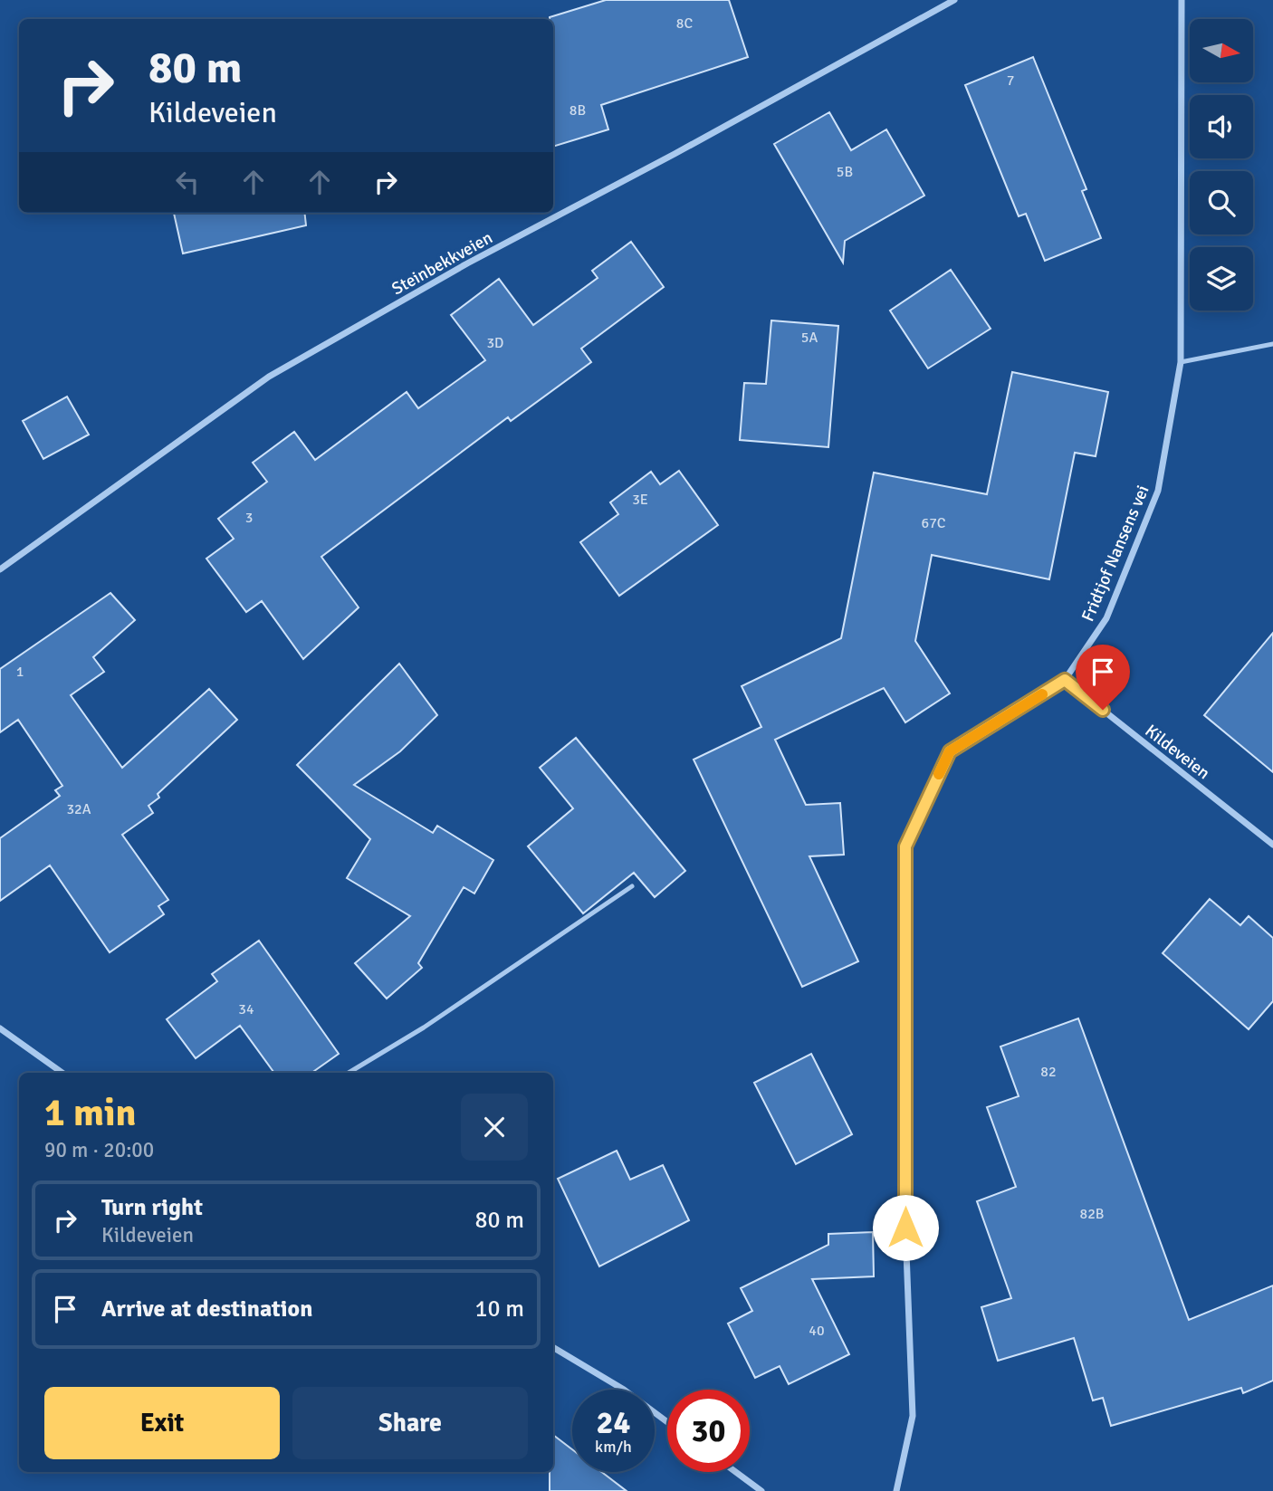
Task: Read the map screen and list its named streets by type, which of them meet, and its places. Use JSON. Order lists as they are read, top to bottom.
{
  "streets": {
    "street": ["Steinbekkveien", "Fridtjof Nansens vei", "Kildeveien"]
  },
  "crossings": [
    ["Fridtjof Nansens vei", "Kildeveien"]
  ],
  "house_numbers": [
    "8C",
    "7",
    "8B",
    "5B",
    "5A",
    "3D",
    "3E",
    "3",
    "67C",
    "1",
    "32A",
    "34",
    "82",
    "82B",
    "40"
  ],
  "north": "right",
  "page": {
    "turn": ["80 m", "Kildeveien"],
    "heading": ["1 min", "90 m · 20:00"],
    "list": [
      {
        "name": "Turn right",
        "note": "Kildeveien",
        "value": "80 m"
      },
      {
        "name": "Arrive at destination",
        "value": "10 m"
      }
    ],
    "buttons": ["Exit", "Share"],
    "speed": "24 km/h",
    "limit": "30"
  }
}
